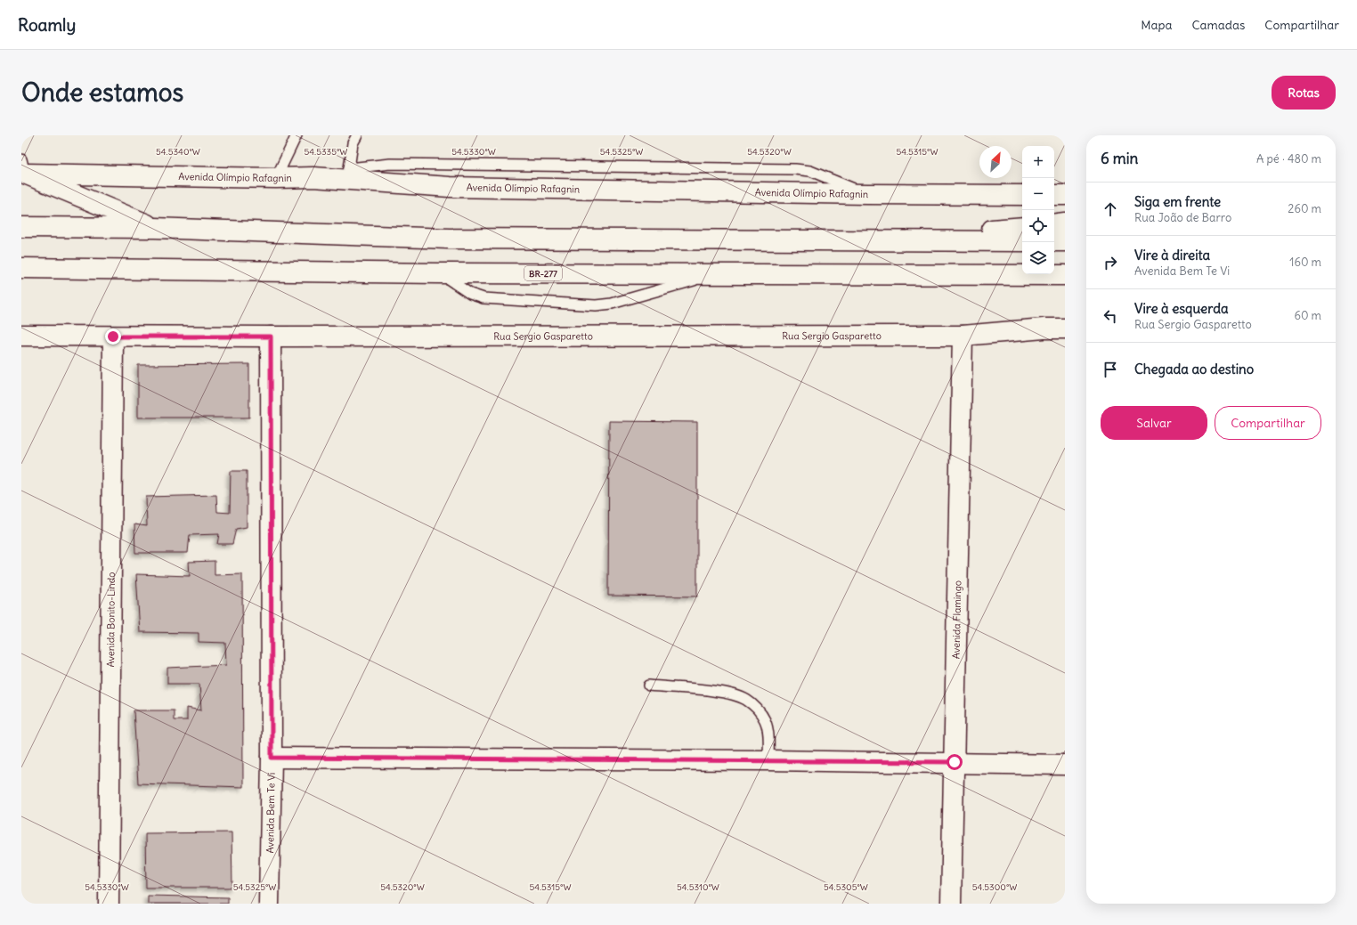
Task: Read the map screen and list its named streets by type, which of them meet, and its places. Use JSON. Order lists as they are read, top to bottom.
{
  "streets": {
    "main road": [
      "Avenida Olímpio Rafagnin",
      "BR-277",
      "Rua Sergio Gasparetto",
      "Avenida Bonito-Lindo",
      "Avenida Flamingo",
      "Avenida Bem Te Vi"
    ]
  },
  "crossings": [
    ["Rua Sergio Gasparetto", "Avenida Bonito-Lindo"],
    ["Rua Sergio Gasparetto", "Avenida Flamingo"],
    ["Rua Sergio Gasparetto", "Avenida Bem Te Vi"]
  ],
  "north": "top right",
  "page": {
    "header": "Roamly",
    "nav": ["Mapa", "Camadas", "Compartilhar"],
    "buttons": [
      "Rotas",
      ["Salvar", "Compartilhar"]
    ],
    "title": "Onde estamos",
    "heading": ["6 min", "A pé · 480 m"],
    "map_buttons": ["+", "−"],
    "list": [
      ["Siga em frente", "Rua João de Barro", "260 m"],
      ["Vire à direita", "Avenida Bem Te Vi", "160 m"],
      ["Vire à esquerda", "Rua Sergio Gasparetto", "60 m"],
      "Chegada ao destino"
    ]
  },
  "coordinates": [
    "54.5340°W",
    "54.5335°W",
    "54.5330°W",
    "54.5320°W",
    "54.5315°W",
    "54.5325°W",
    "54.5310°W",
    "54.5305°W",
    "54.5300°W"
  ]
}
